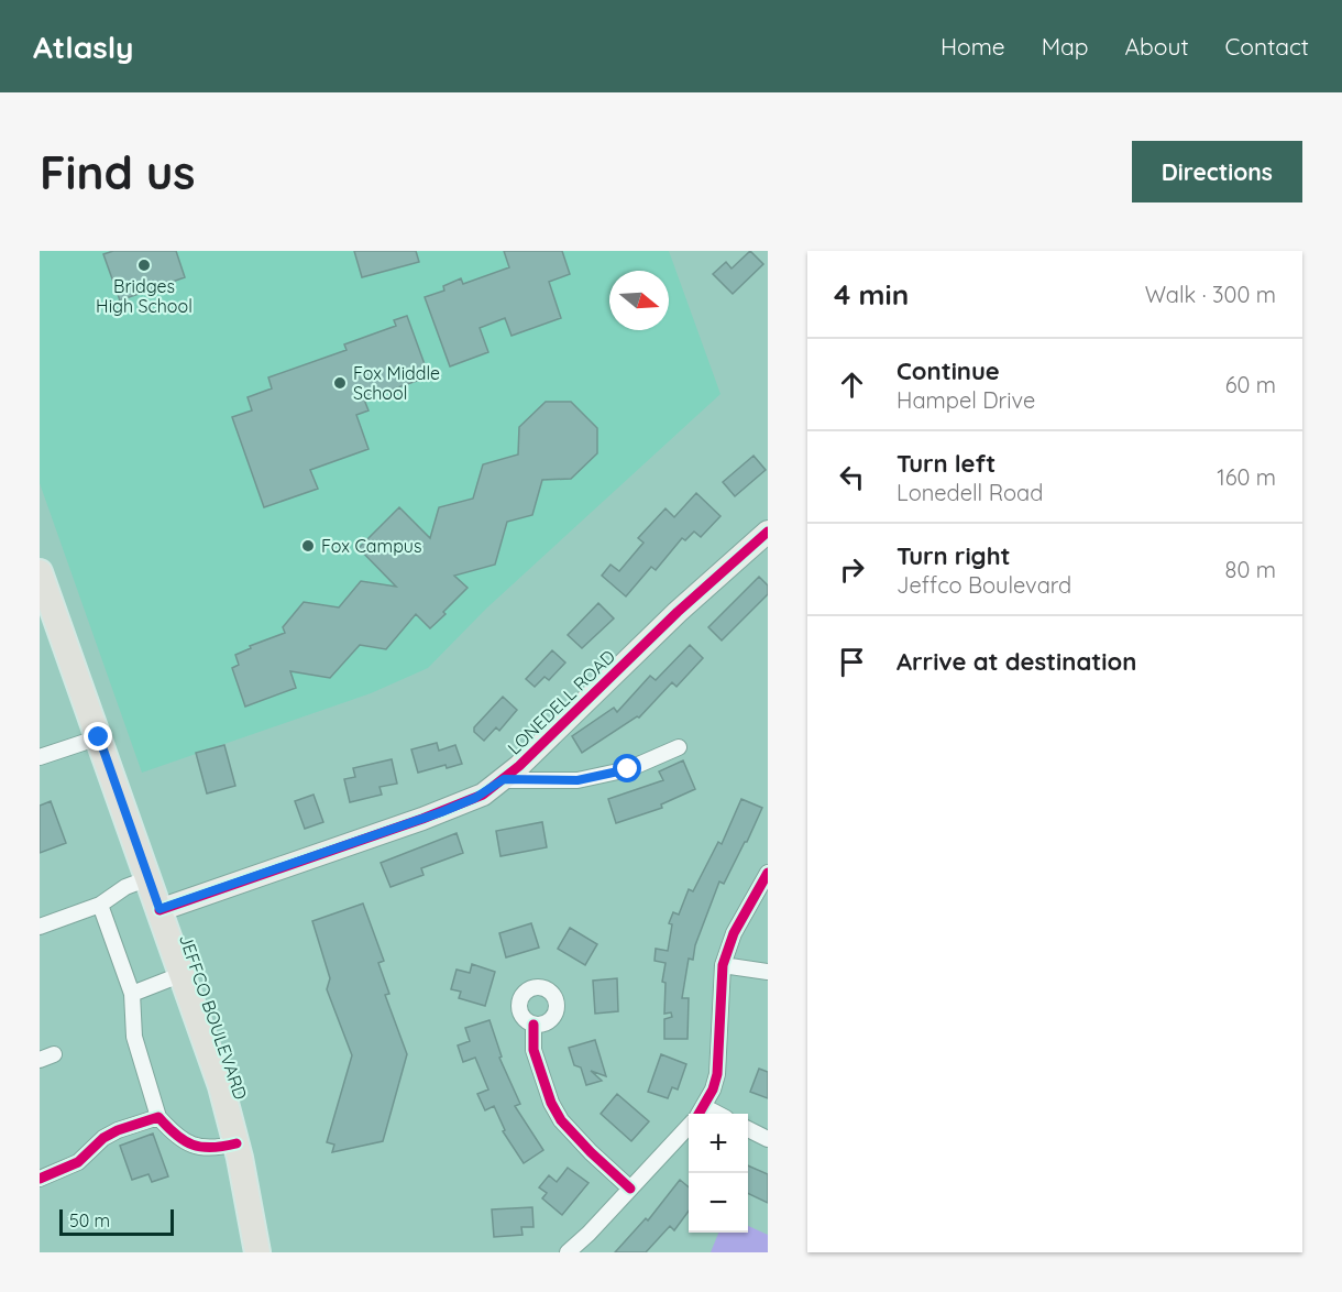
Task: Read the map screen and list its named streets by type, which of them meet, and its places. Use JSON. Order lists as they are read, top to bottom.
{
  "streets": {
    "main road": ["JEFFCO BOULEVARD"],
    "street": ["LONEDELL ROAD"]
  },
  "crossings": [
    ["LONEDELL ROAD", "JEFFCO BOULEVARD"]
  ],
  "places": ["Bridges High School", "Fox Middle School", "Fox Campus"],
  "scale_bar": "50 m",
  "north": "right",
  "page": {
    "header": "Atlasly",
    "nav": [
      "Home",
      "Map",
      "About",
      "Contact"
    ],
    "buttons": "Directions",
    "title": "Find us",
    "heading": ["4 min", "Walk · 300 m"],
    "list": [
      ["Continue", "Hampel Drive", "60 m"],
      ["Turn left", "Lonedell Road", "160 m"],
      ["Turn right", "Jeffco Boulevard", "80 m"],
      "Arrive at destination"
    ],
    "map_buttons": ["+", "−"],
    "scale": "50 m"
  }
}
